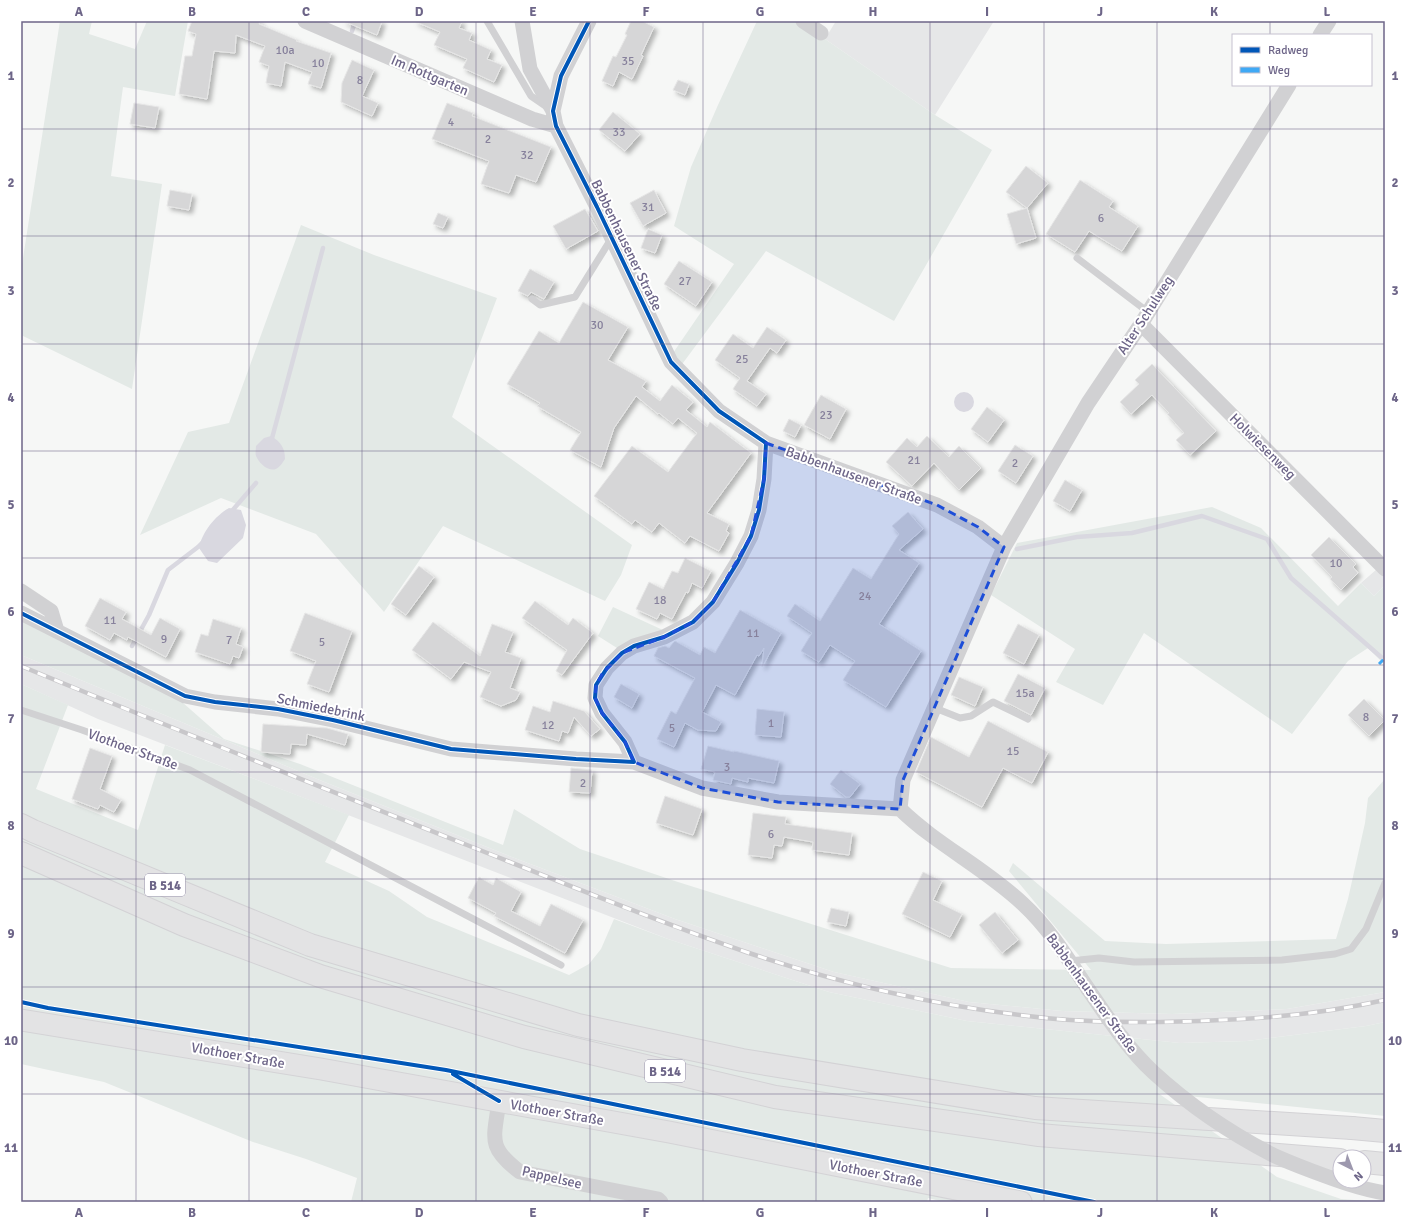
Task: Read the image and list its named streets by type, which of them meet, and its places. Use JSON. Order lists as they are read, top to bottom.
{
  "streets": {
    "highway": ["B 514"],
    "main road": ["Vlothoer Straße"],
    "street": [
      "Im Rottgarten",
      "Babbenhausener Straße",
      "Alter Schulweg",
      "Holwiesenweg",
      "Schmiedebrink",
      "Pappelsee"
    ]
  },
  "crossings": [
    ["Im Rottgarten", "Babbenhausener Straße"],
    ["Babbenhausener Straße", "Alter Schulweg"],
    ["Alter Schulweg", "Holwiesenweg"],
    ["Vlothoer Straße", "Pappelsee"]
  ],
  "house_numbers": [
    "10a",
    "35",
    "10",
    "8",
    "4",
    "33",
    "2",
    "32",
    "31",
    "6",
    "27",
    "30",
    "25",
    "23",
    "21",
    "2",
    "10",
    "24",
    "18",
    "11",
    "11",
    "9",
    "7",
    "5",
    "15a",
    "8",
    "1",
    "12",
    "5",
    "15",
    "3",
    "2",
    "6"
  ],
  "legend": ["Radweg", "Weg"],
  "north": "bottom right",
  "grid": {
    "columns": [
      "A",
      "B",
      "C",
      "D",
      "E",
      "F",
      "G",
      "H",
      "I",
      "J",
      "K",
      "L"
    ],
    "rows": [
      "1",
      "2",
      "3",
      "4",
      "5",
      "6",
      "7",
      "8",
      "9",
      "10",
      "11"
    ]
  }
}
